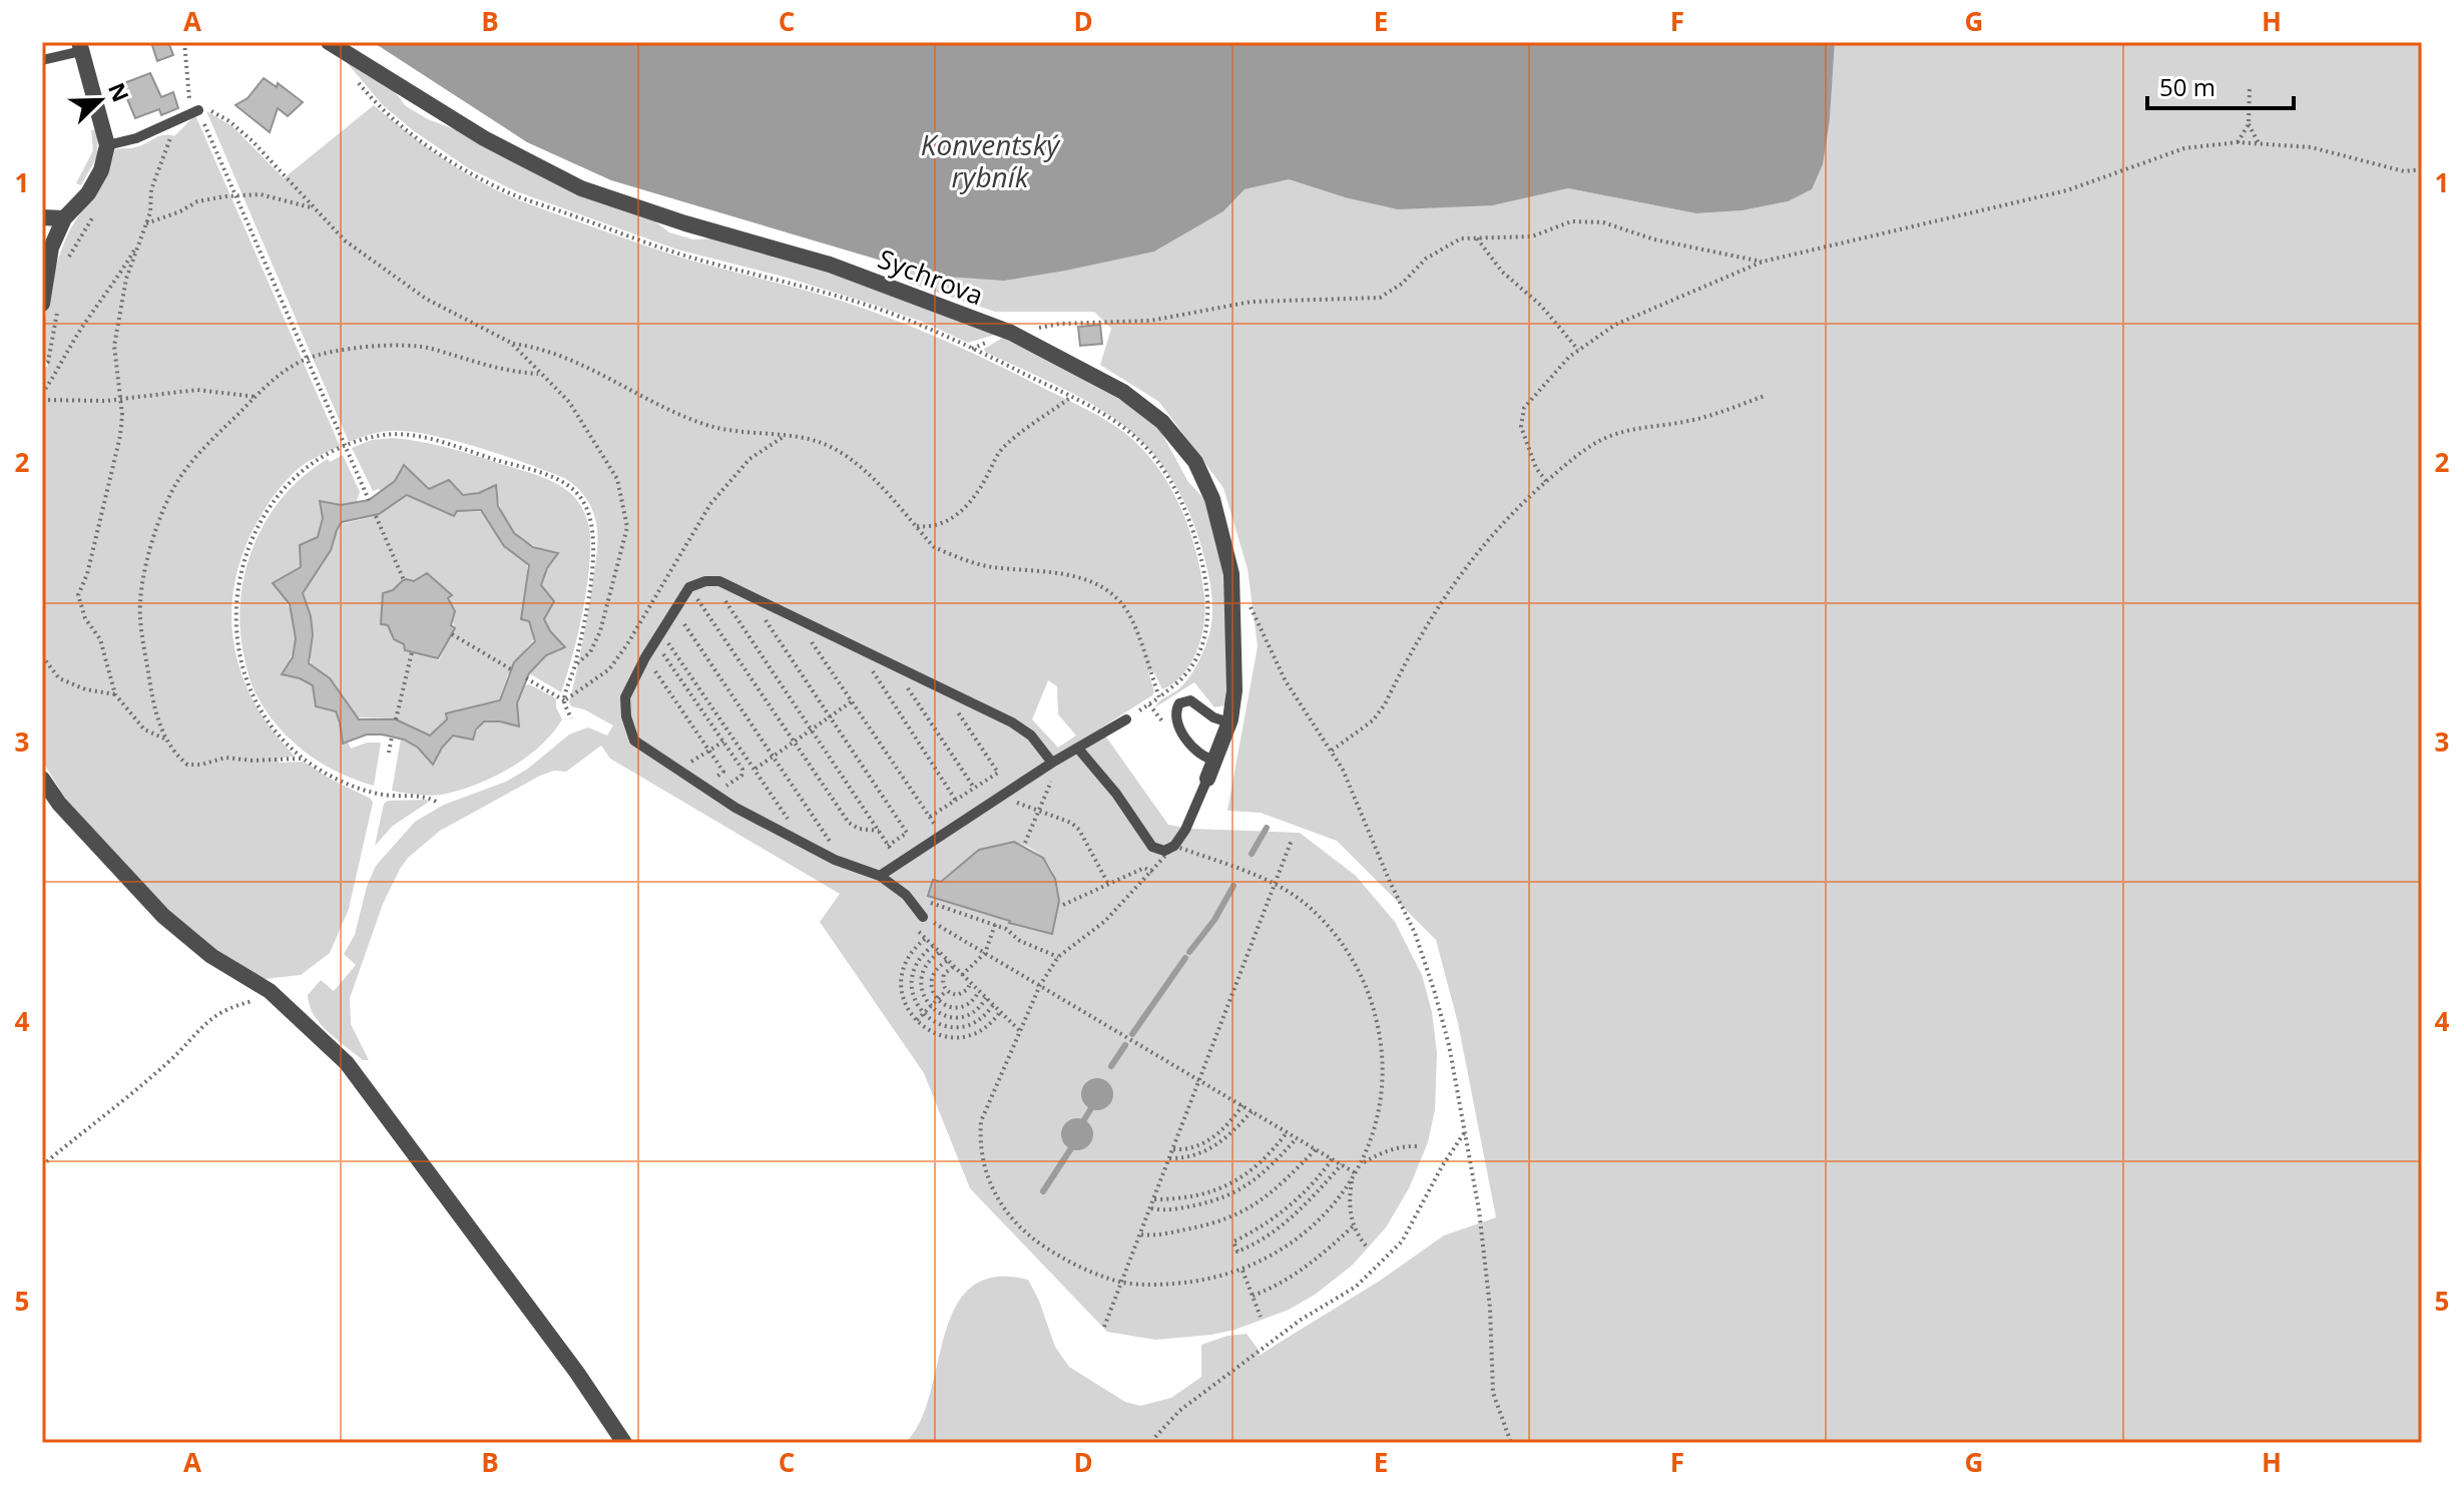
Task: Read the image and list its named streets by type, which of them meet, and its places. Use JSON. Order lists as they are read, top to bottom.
{
  "streets": {
    "street": ["Sychrova"]
  },
  "water": ["Konventský rybník"],
  "scale_bar": "50 m",
  "north": "top right",
  "grid": {
    "columns": [
      "A",
      "B",
      "C",
      "D",
      "E",
      "F",
      "G",
      "H"
    ],
    "rows": [
      "1",
      "2",
      "3",
      "4",
      "5"
    ]
  }
}
